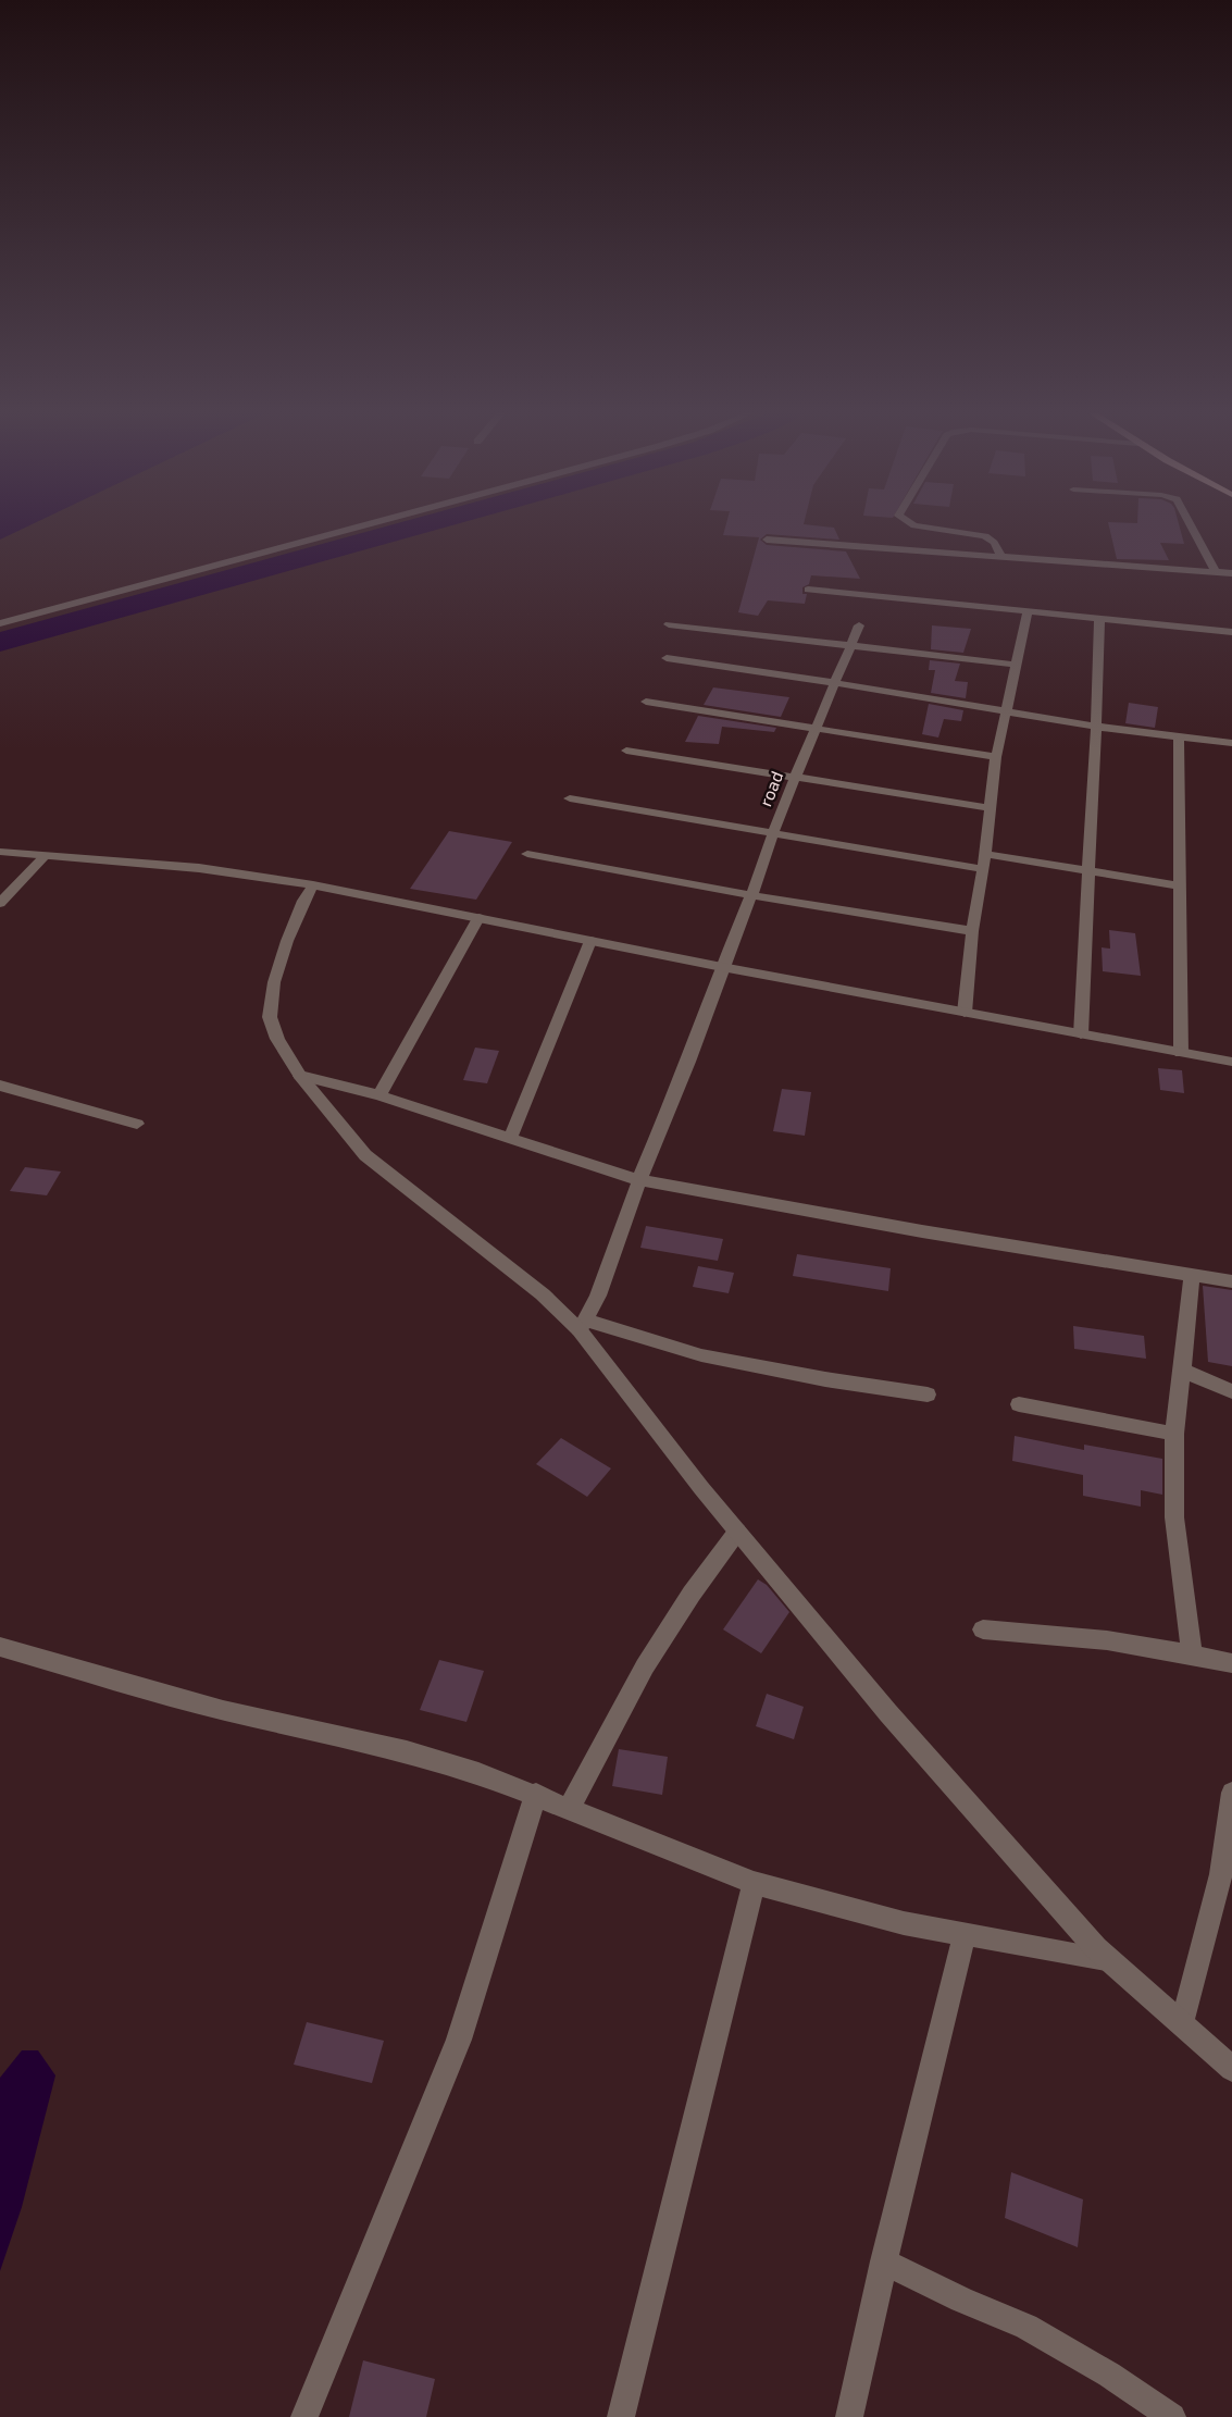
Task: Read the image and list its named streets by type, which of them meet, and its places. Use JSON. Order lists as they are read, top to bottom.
{
  "streets": {
    "street": ["road"]
  }
}
